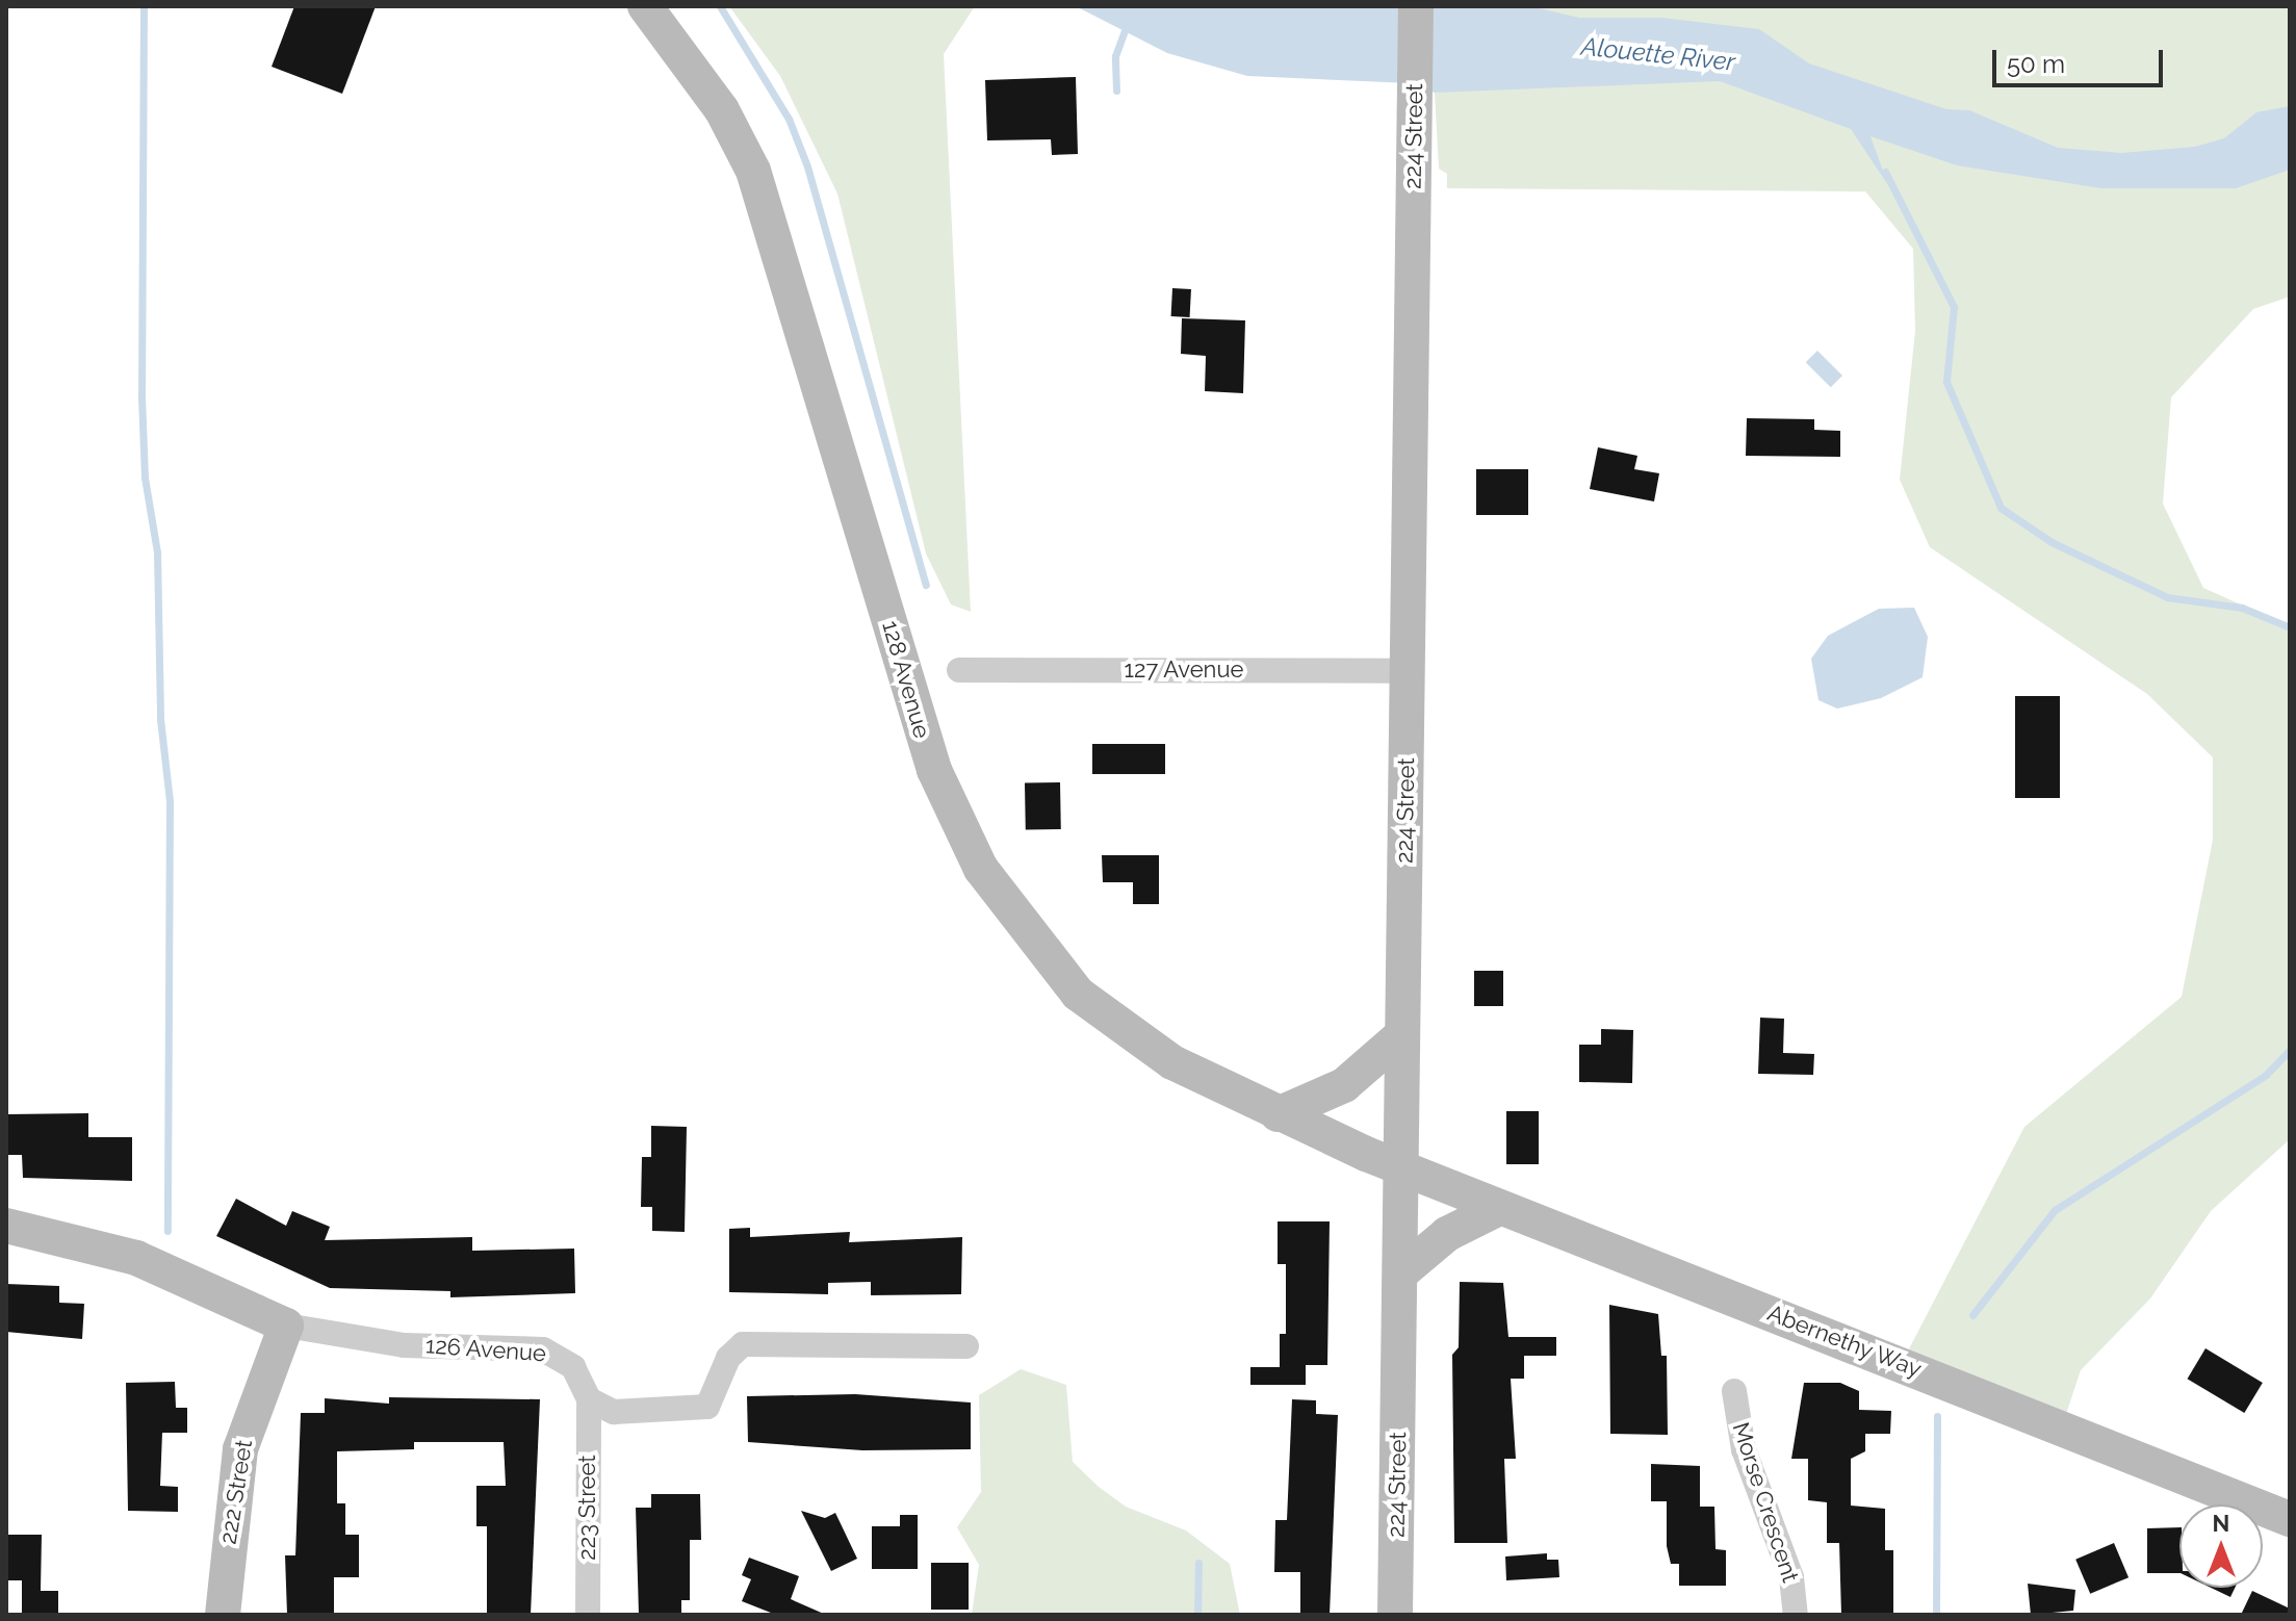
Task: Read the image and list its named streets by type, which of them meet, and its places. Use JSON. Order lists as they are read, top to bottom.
{
  "streets": {
    "main road": [
      "224 Street",
      "128 Avenue",
      "Abernethy Way",
      "126 Avenue",
      "222 Street"
    ],
    "street": ["127 Avenue", "Morse Crescent", "223 Street"]
  },
  "crossings": [
    ["224 Street", "127 Avenue"],
    ["224 Street", "128 Avenue"],
    ["224 Street", "Abernethy Way"],
    ["128 Avenue", "Abernethy Way"],
    ["126 Avenue", "222 Street"],
    ["126 Avenue", "223 Street"]
  ],
  "water": ["Alouette River"],
  "scale_bar": "50 m",
  "north": "top"
}
